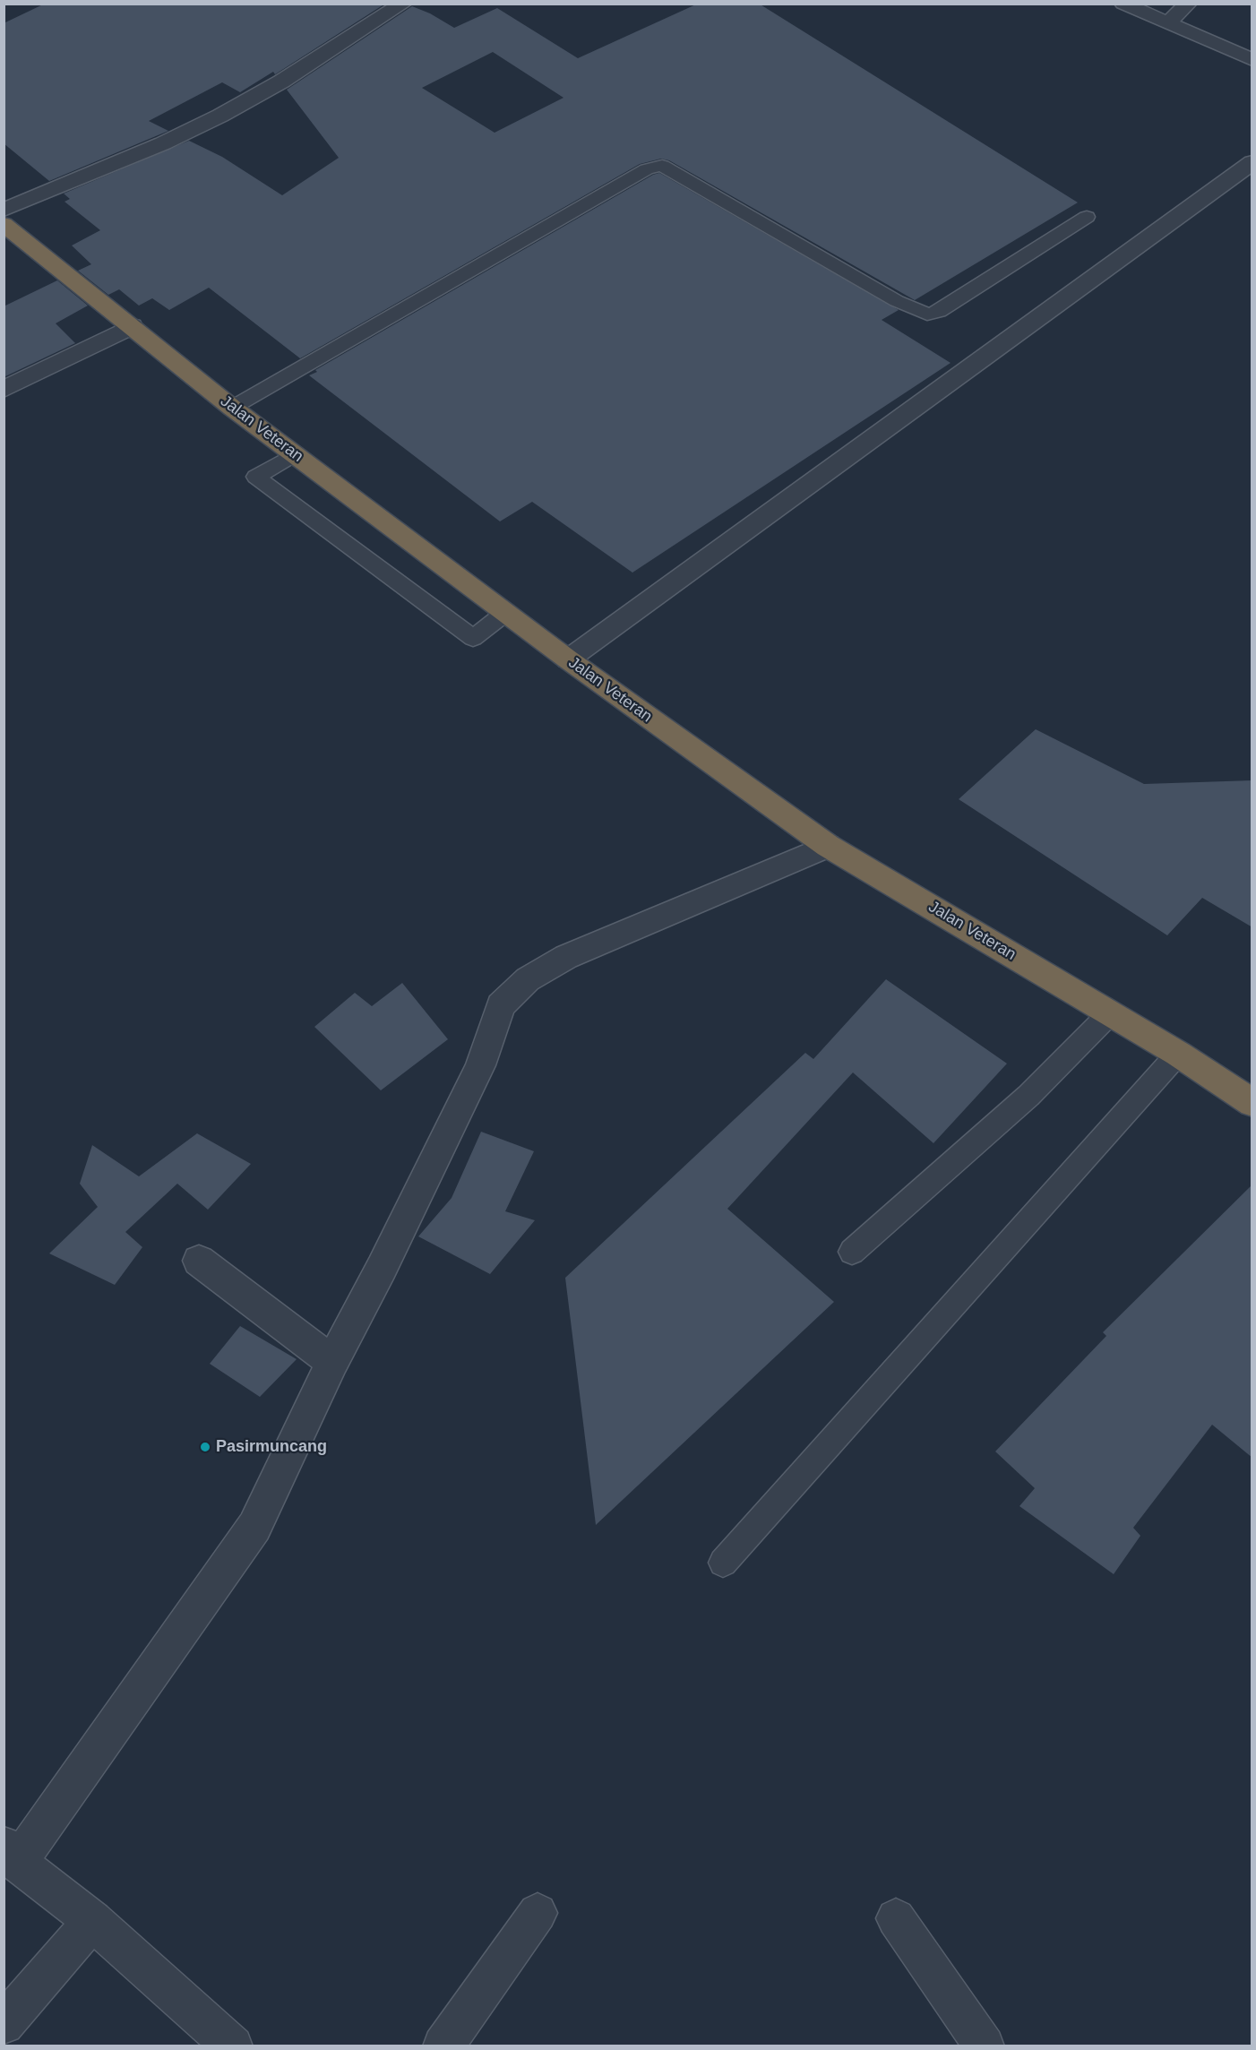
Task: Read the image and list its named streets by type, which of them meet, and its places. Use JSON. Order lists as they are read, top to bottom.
{
  "streets": {
    "highway": ["Jalan Veteran"]
  },
  "places": ["Pasirmuncang"]
}
